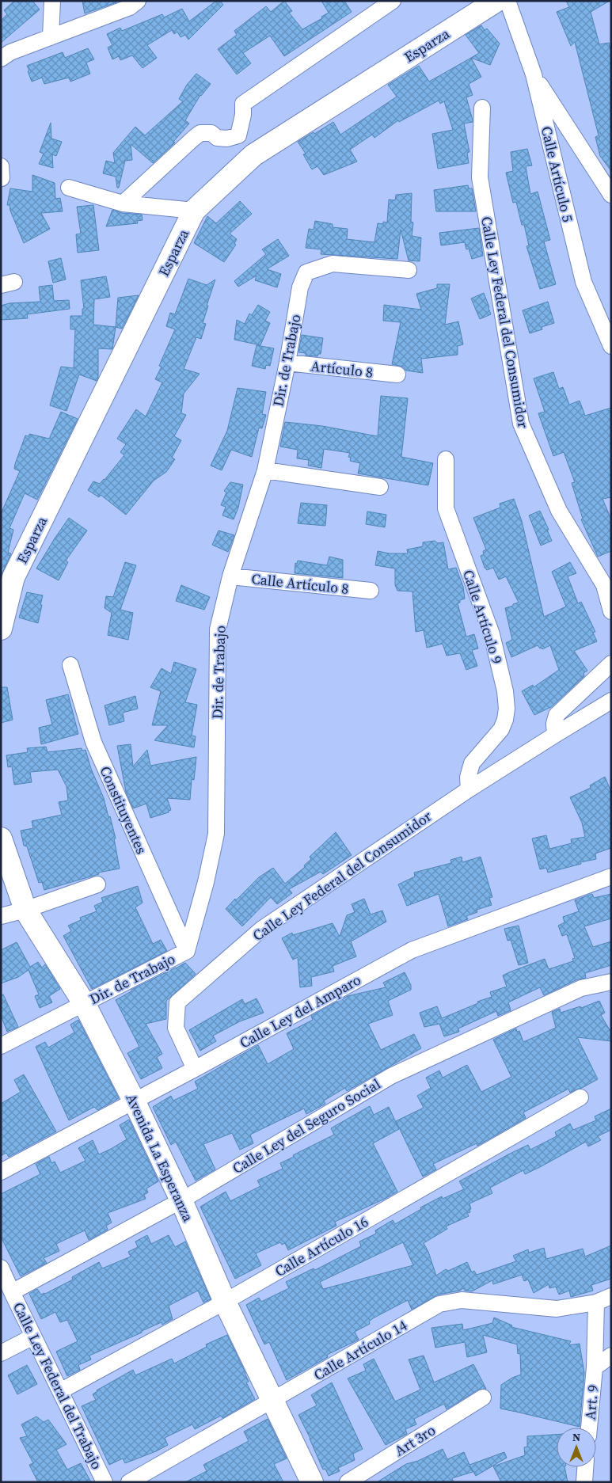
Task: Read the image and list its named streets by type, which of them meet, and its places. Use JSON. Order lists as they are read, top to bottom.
{
  "streets": {
    "street": [
      "Esparza",
      "Calle Artículo 5",
      "Calle Ley Federal del Consumidor",
      "Dir. de Trabajo",
      "Artículo 8",
      "Calle Artículo 8",
      "Calle Artículo 9",
      "Constituyentes",
      "Calle Ley del Amparo",
      "Calle Ley del Seguro Social",
      "Avenida La Esperanza",
      "Calle Artículo 16",
      "Calle Artículo 14",
      "Calle Ley Federal del Trabajo",
      "Art. 9",
      "Art 3ro"
    ]
  },
  "crossings": [
    ["Calle Ley Federal del Consumidor", "Calle Artículo 9"],
    ["Calle Ley Federal del Consumidor", "Calle Ley del Amparo"],
    ["Dir. de Trabajo", "Artículo 8"],
    ["Dir. de Trabajo", "Calle Artículo 8"],
    ["Dir. de Trabajo", "Constituyentes"],
    ["Dir. de Trabajo", "Avenida La Esperanza"],
    ["Calle Ley del Amparo", "Avenida La Esperanza"],
    ["Calle Ley del Seguro Social", "Avenida La Esperanza"],
    ["Calle Ley del Seguro Social", "Calle Ley Federal del Trabajo"],
    ["Avenida La Esperanza", "Calle Artículo 16"],
    ["Avenida La Esperanza", "Calle Artículo 14"],
    ["Calle Artículo 16", "Calle Ley Federal del Trabajo"],
    ["Calle Artículo 14", "Art. 9"]
  ],
  "north": "top"
}
